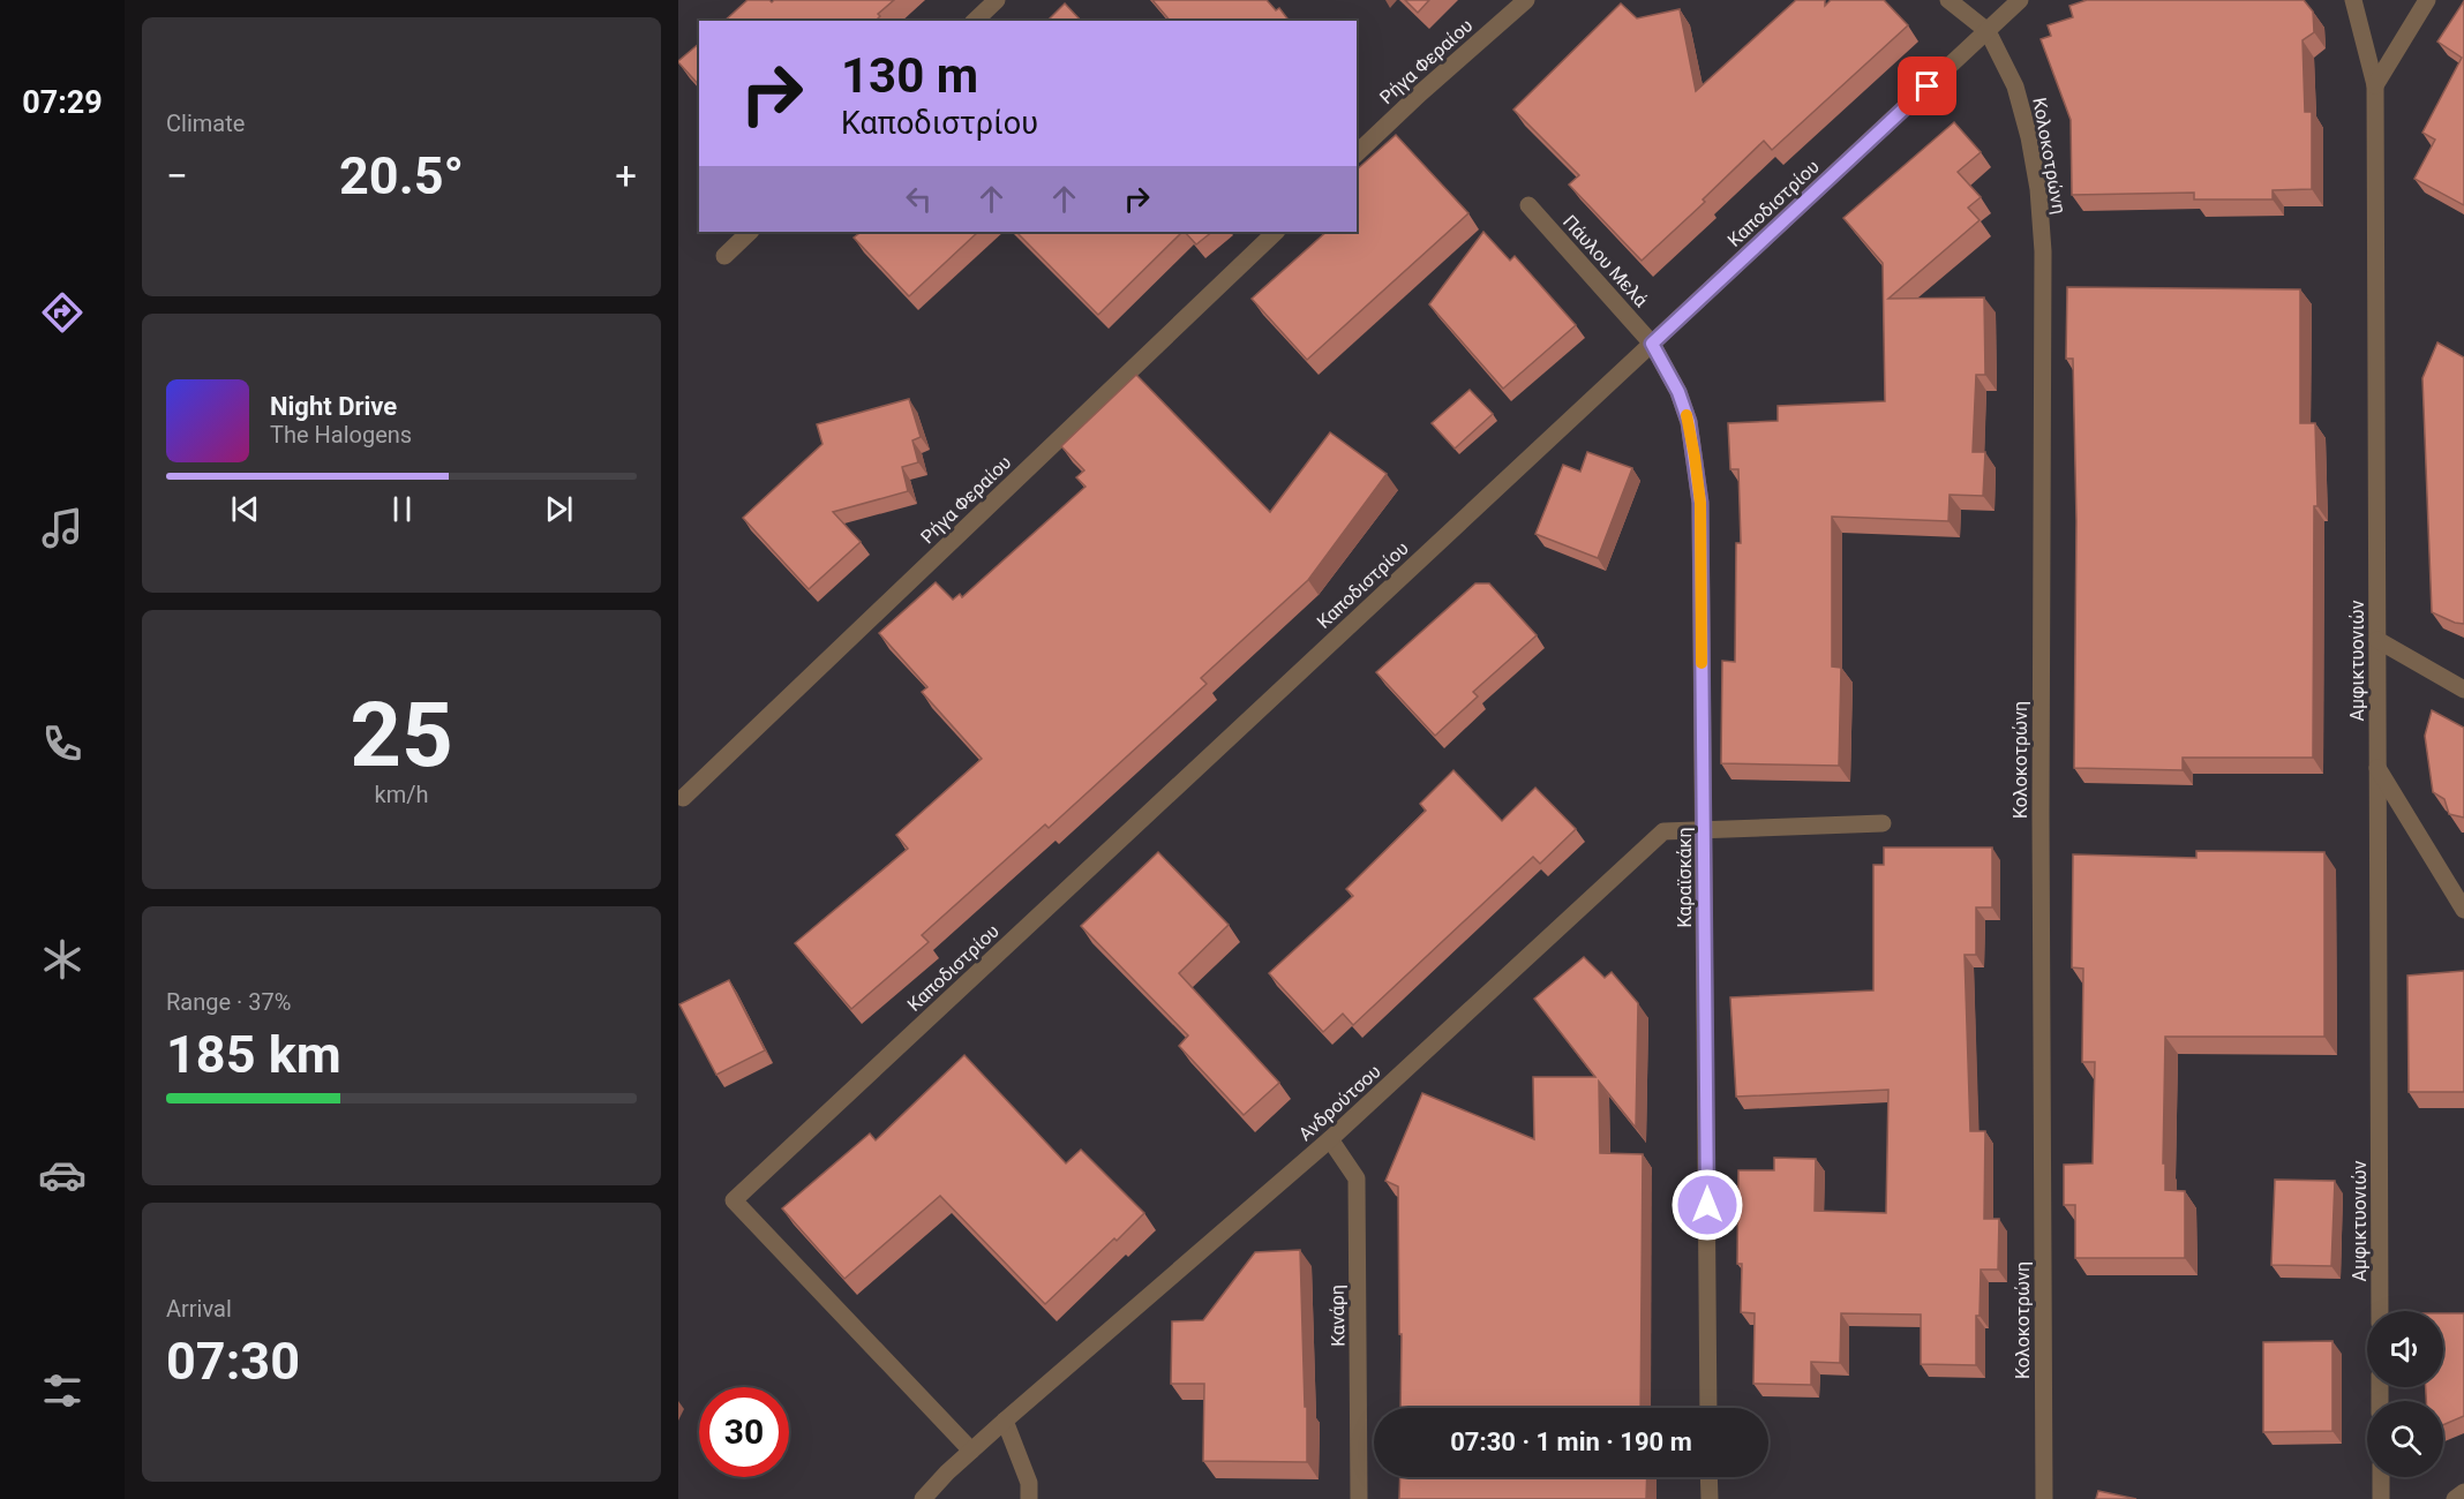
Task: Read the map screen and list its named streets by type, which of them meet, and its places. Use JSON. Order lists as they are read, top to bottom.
{
  "streets": {
    "street": [
      "Ρήγα Φεραίου",
      "Κολοκοτρώνη",
      "Καποδιστρίου",
      "Πάυλου Μελά",
      "Αμφικτυονιών",
      "Καραϊσκάκη",
      "Ανδρούτσου",
      "Κανάρη"
    ]
  },
  "crossings": [
    ["Κολοκοτρώνη", "Καποδιστρίου"],
    ["Καποδιστρίου", "Πάυλου Μελά"],
    ["Καποδιστρίου", "Καραϊσκάκη"],
    ["Καποδιστρίου", "Ανδρούτσου"],
    ["Πάυλου Μελά", "Καραϊσκάκη"],
    ["Καραϊσκάκη", "Ανδρούτσου"],
    ["Ανδρούτσου", "Κανάρη"]
  ],
  "page": {
    "tabs": "07:29",
    "tile": [
      "Climate",
      ["25", "km/h"],
      ["Range · 37%", "185 km"],
      ["Arrival", "07:30"]
    ],
    "turn": ["130 m", "Καποδιστρίου"],
    "heat": ["−", "20.5°", "+"],
    "song": ["Night Drive", "The Halogens"],
    "limit": "30",
    "trip": "07:30 · 1 min · 190 m"
  }
}
